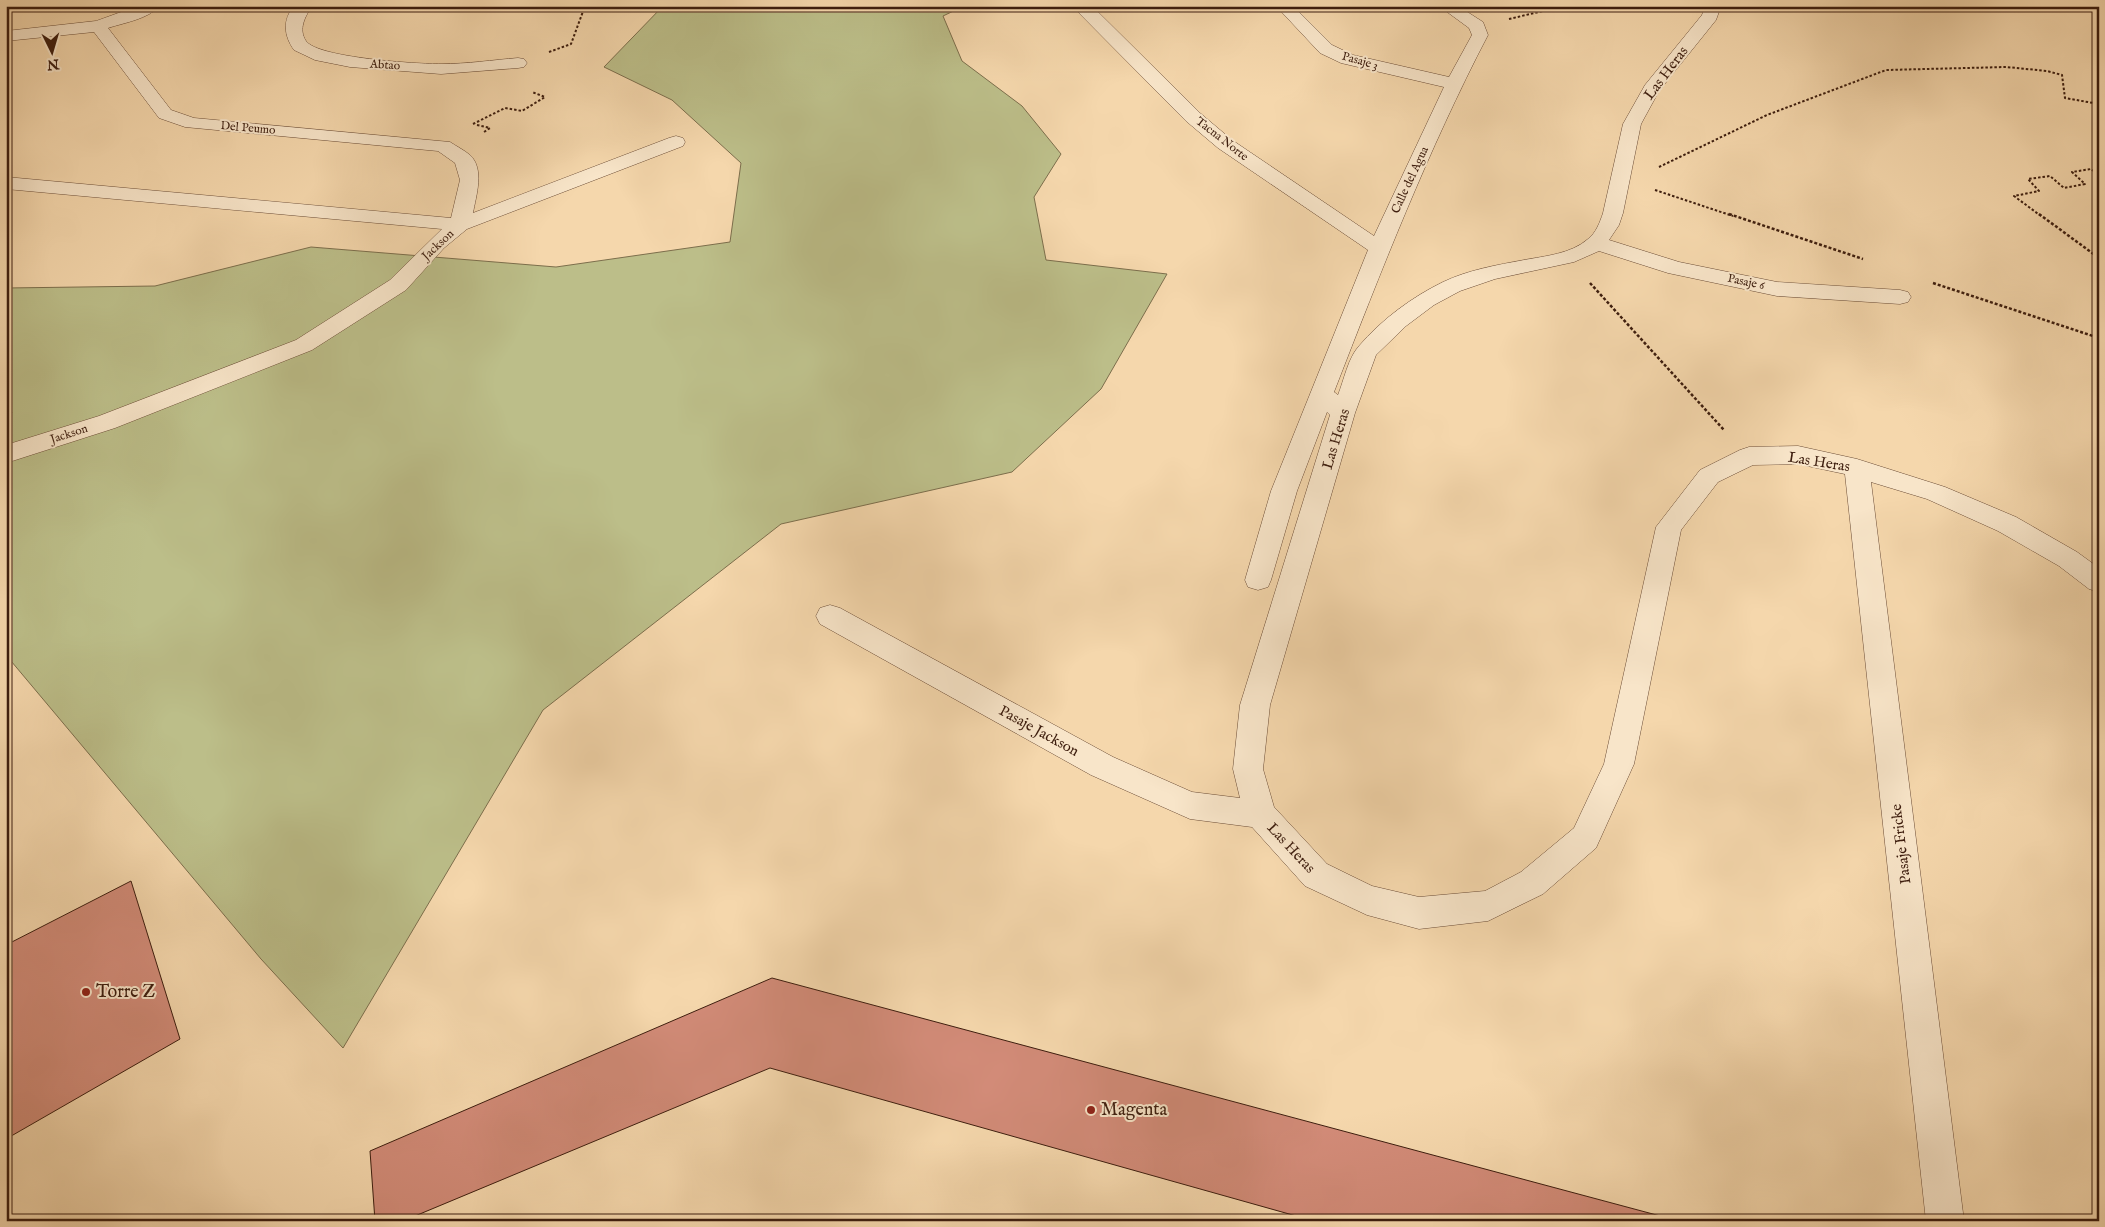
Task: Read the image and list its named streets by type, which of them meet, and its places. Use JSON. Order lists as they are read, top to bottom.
{
  "streets": {
    "street": [
      "Pasaje 3",
      "Abtao",
      "Las Heras",
      "Del Peumo",
      "Tacna Norte",
      "Calle del Agua",
      "Jackson",
      "Pasaje 6",
      "Pasaje Jackson",
      "Pasaje Fricke"
    ]
  },
  "crossings": [
    ["Pasaje 3", "Calle del Agua"],
    ["Las Heras", "Calle del Agua"],
    ["Las Heras", "Pasaje 6"],
    ["Las Heras", "Pasaje Jackson"],
    ["Las Heras", "Pasaje Fricke"],
    ["Del Peumo", "Jackson"],
    ["Tacna Norte", "Calle del Agua"]
  ],
  "places": ["Torre Z", "Magenta"],
  "north": "bottom"
}
